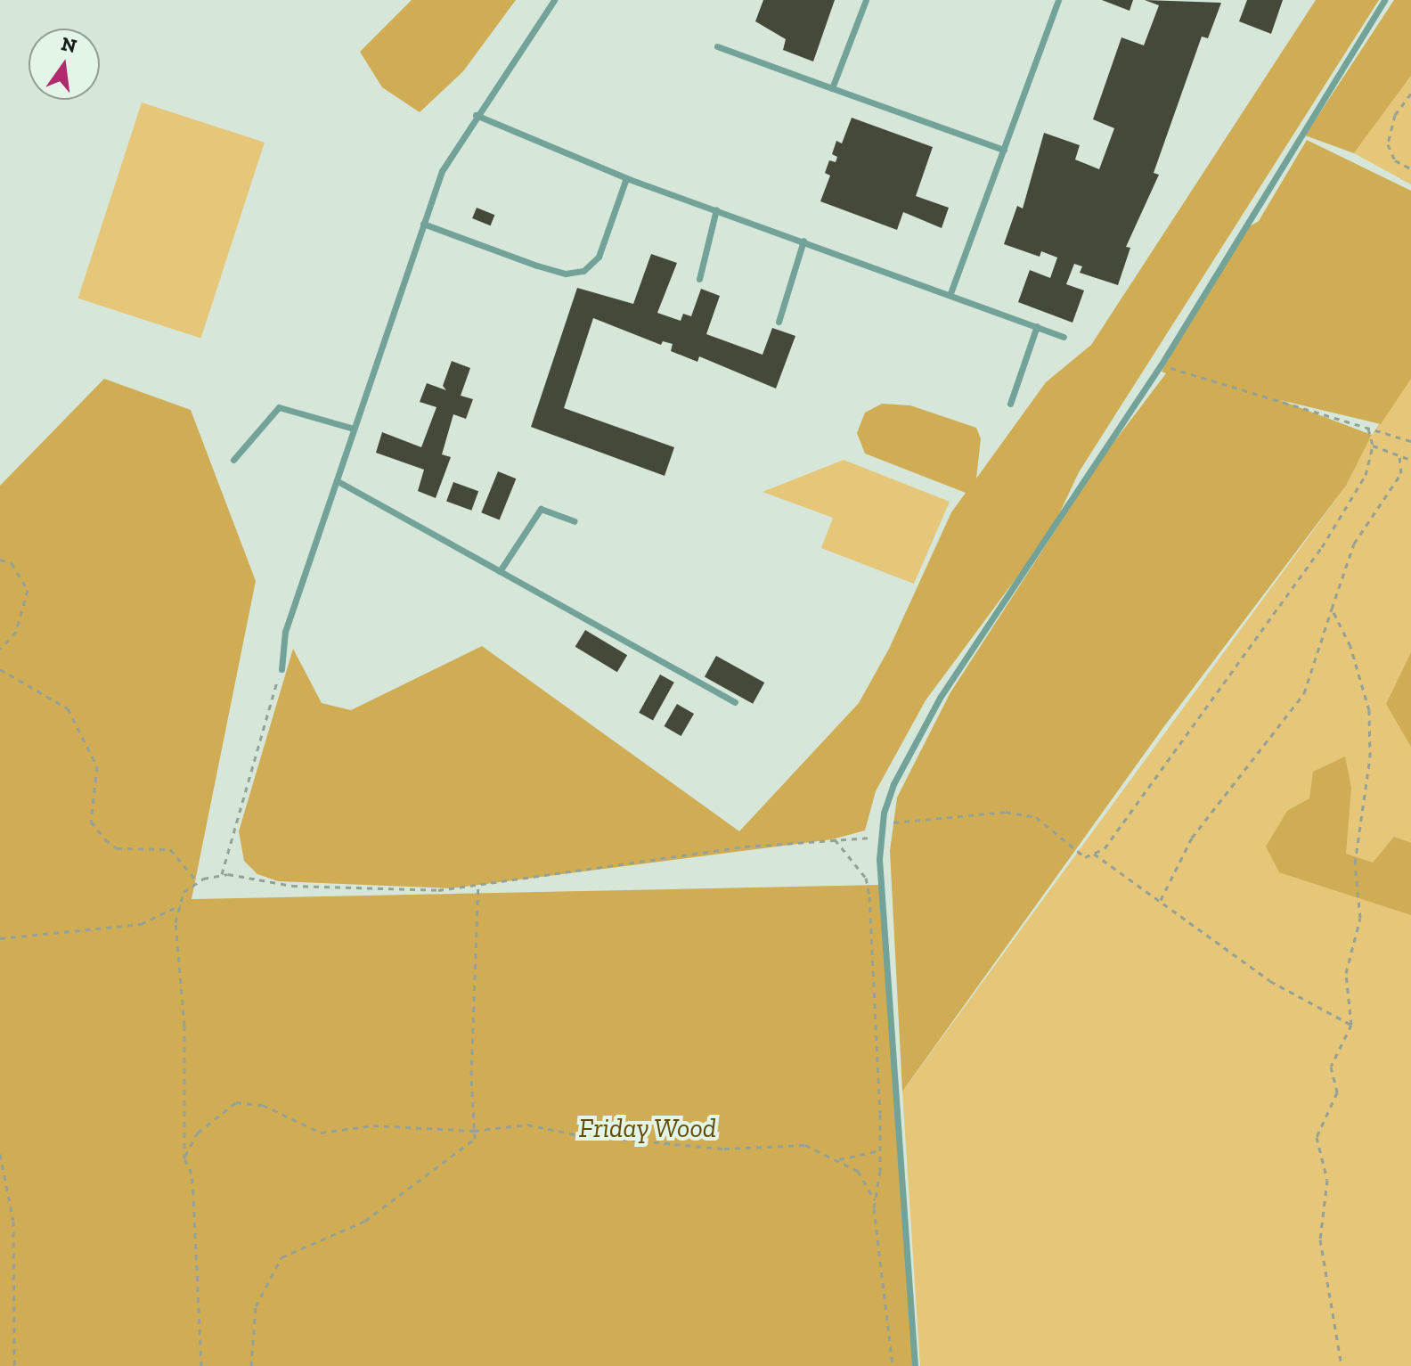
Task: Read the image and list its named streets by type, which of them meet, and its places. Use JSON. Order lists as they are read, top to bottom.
{
  "parks": ["Friday Wood"],
  "north": "top"
}
